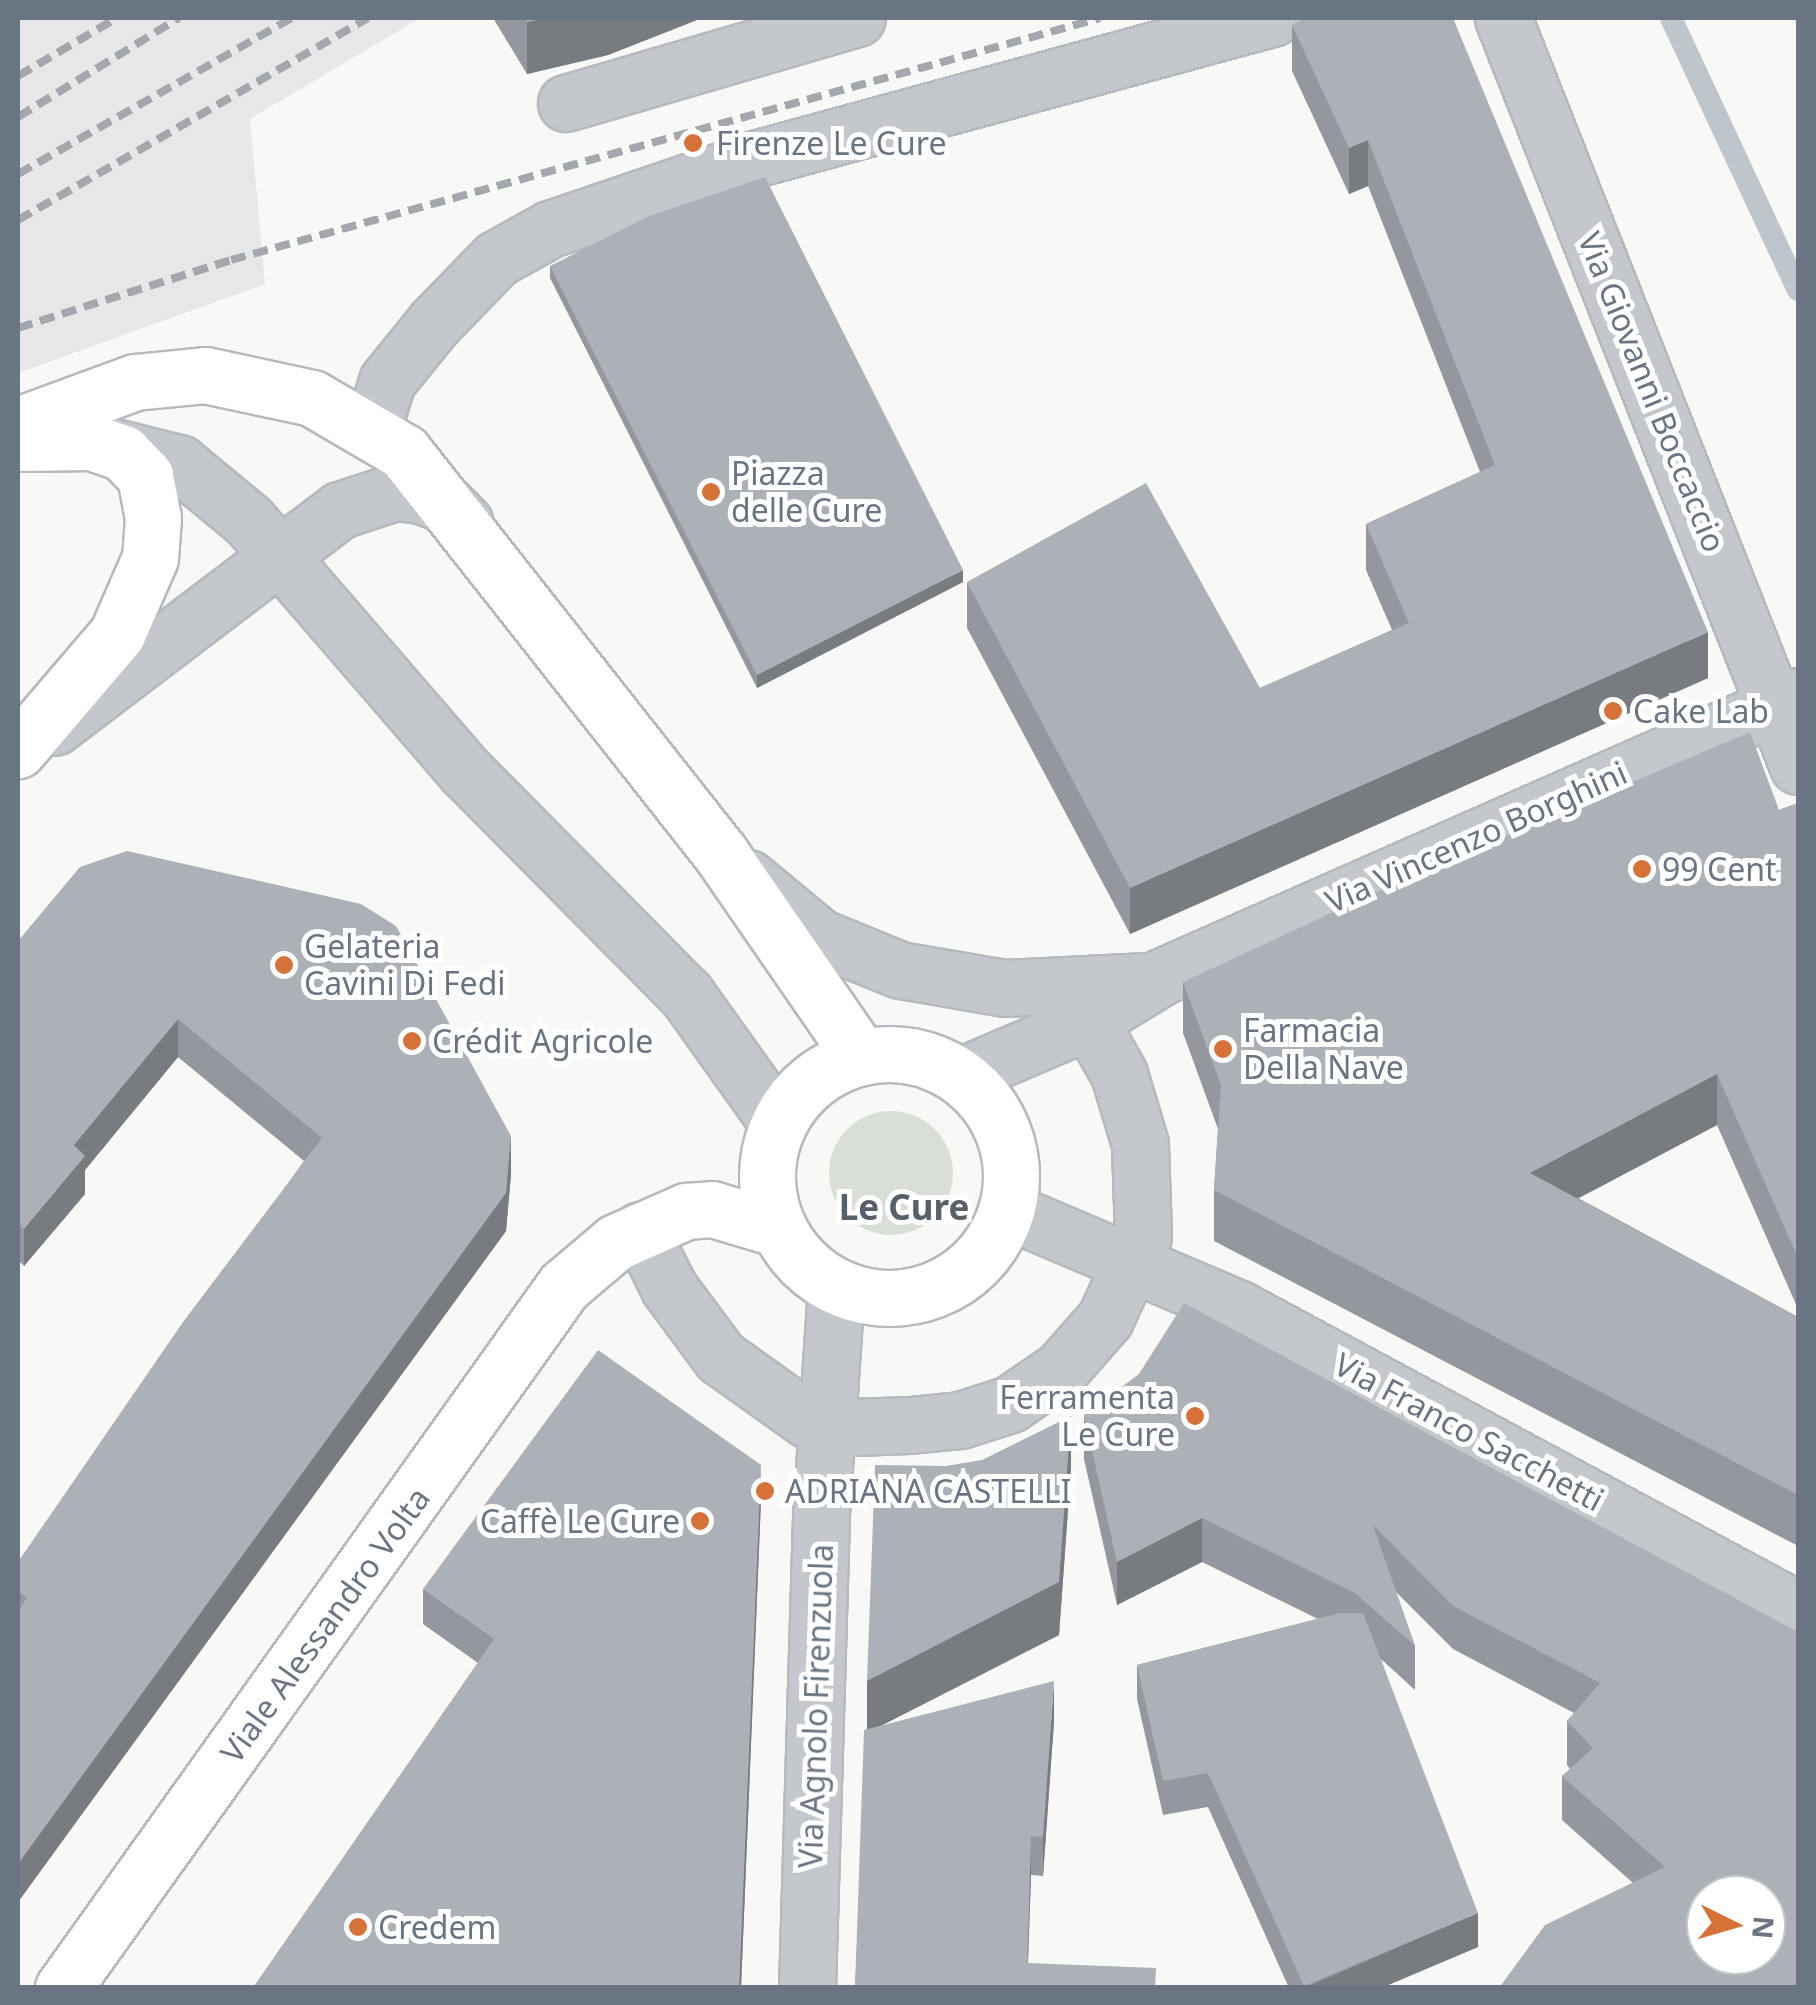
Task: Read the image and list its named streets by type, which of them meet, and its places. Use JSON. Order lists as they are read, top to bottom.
{
  "streets": {
    "main road": ["Viale Alessandro Volta"],
    "street": [
      "Via Giovanni Boccaccio",
      "Via Vincenzo Borghini",
      "Via Franco Sacchetti",
      "Via Agnolo Firenzuola"
    ]
  },
  "crossings": [
    ["Via Giovanni Boccaccio", "Via Vincenzo Borghini"]
  ],
  "districts": ["Le Cure"],
  "places": [
    "Firenze Le Cure",
    "Piazza delle Cure",
    "Cake Lab",
    "99 Cent",
    "Gelateria Cavini Di Fedi",
    "Crédit Agricole",
    "Farmacia Della Nave",
    "Ferramenta Le Cure",
    "ADRIANA CASTELLI",
    "Caffè Le Cure",
    "Credem"
  ],
  "north": "right"
}
